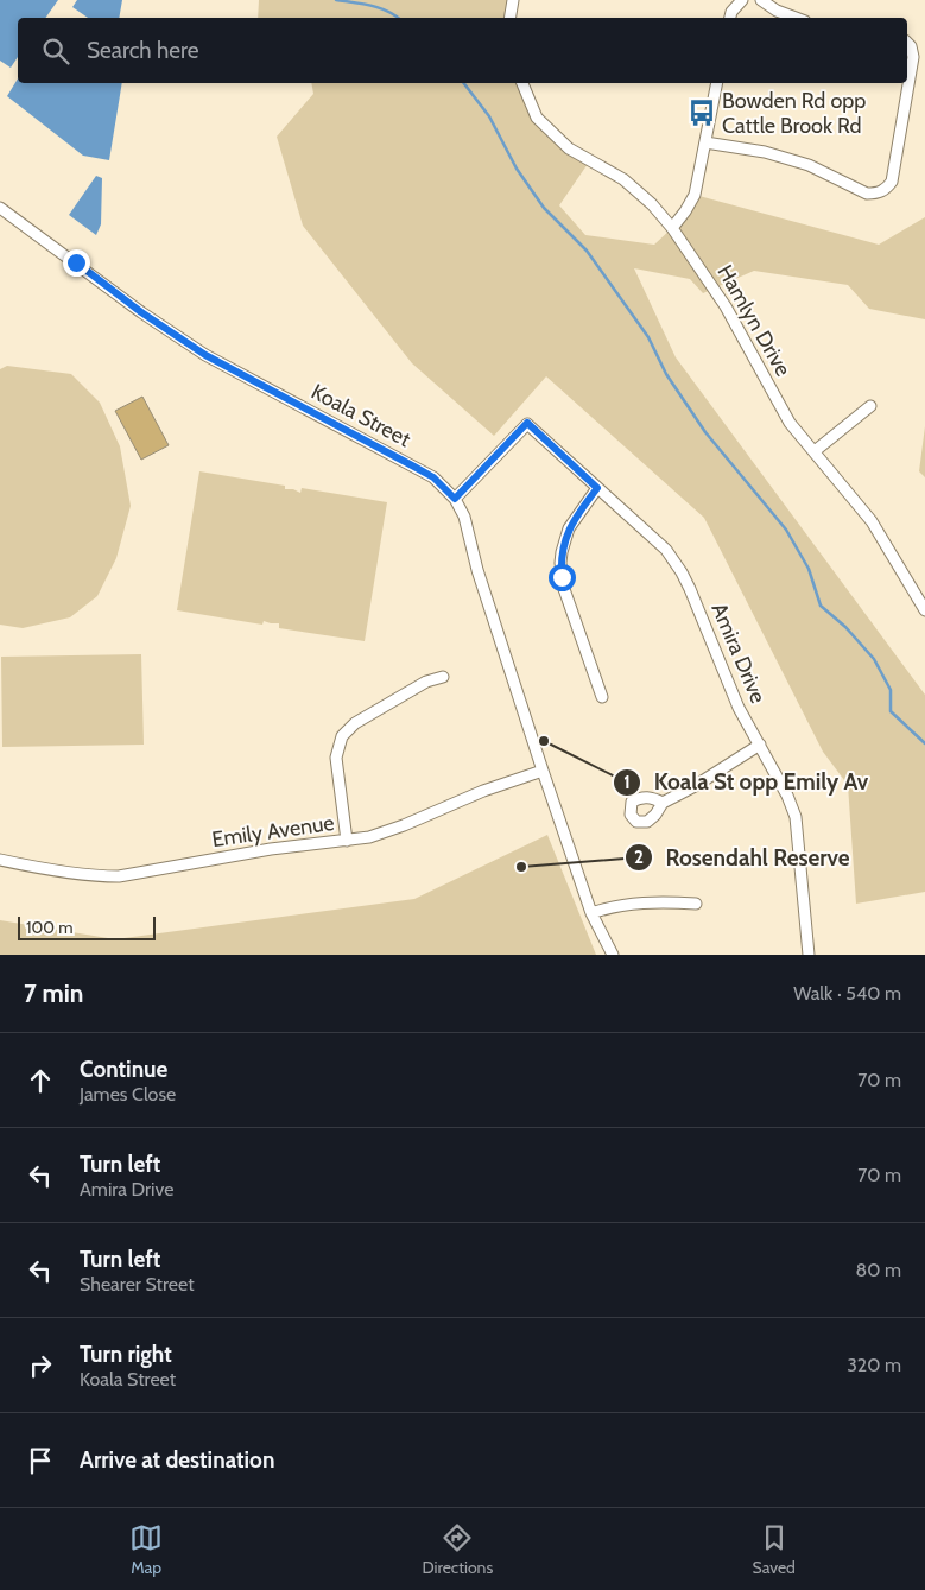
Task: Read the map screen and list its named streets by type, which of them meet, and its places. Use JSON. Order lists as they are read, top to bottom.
{
  "streets": {
    "street": [
      "Hamlyn Drive",
      "Koala Street",
      "Amira Drive",
      "Emily Avenue"
    ]
  },
  "crossings": [
    ["Koala Street", "Amira Drive"],
    ["Koala Street", "Emily Avenue"]
  ],
  "places": {
    "bus stop": ["Bowden Rd opp Cattle Brook Rd"],
    "other": ["Koala St opp Emily Av", "Rosendahl Reserve"]
  },
  "scale_bar": "100 m",
  "page": {
    "search": "Search here",
    "scale": "100 m",
    "heading": ["7 min", "Walk · 540 m"],
    "list": [
      ["Continue", "James Close", "70 m"],
      ["Turn left", "Amira Drive", "70 m"],
      ["Turn left", "Shearer Street", "80 m"],
      ["Turn right", "Koala Street", "320 m"],
      "Arrive at destination"
    ],
    "nav": ["Map", "Directions", "Saved"]
  }
}
